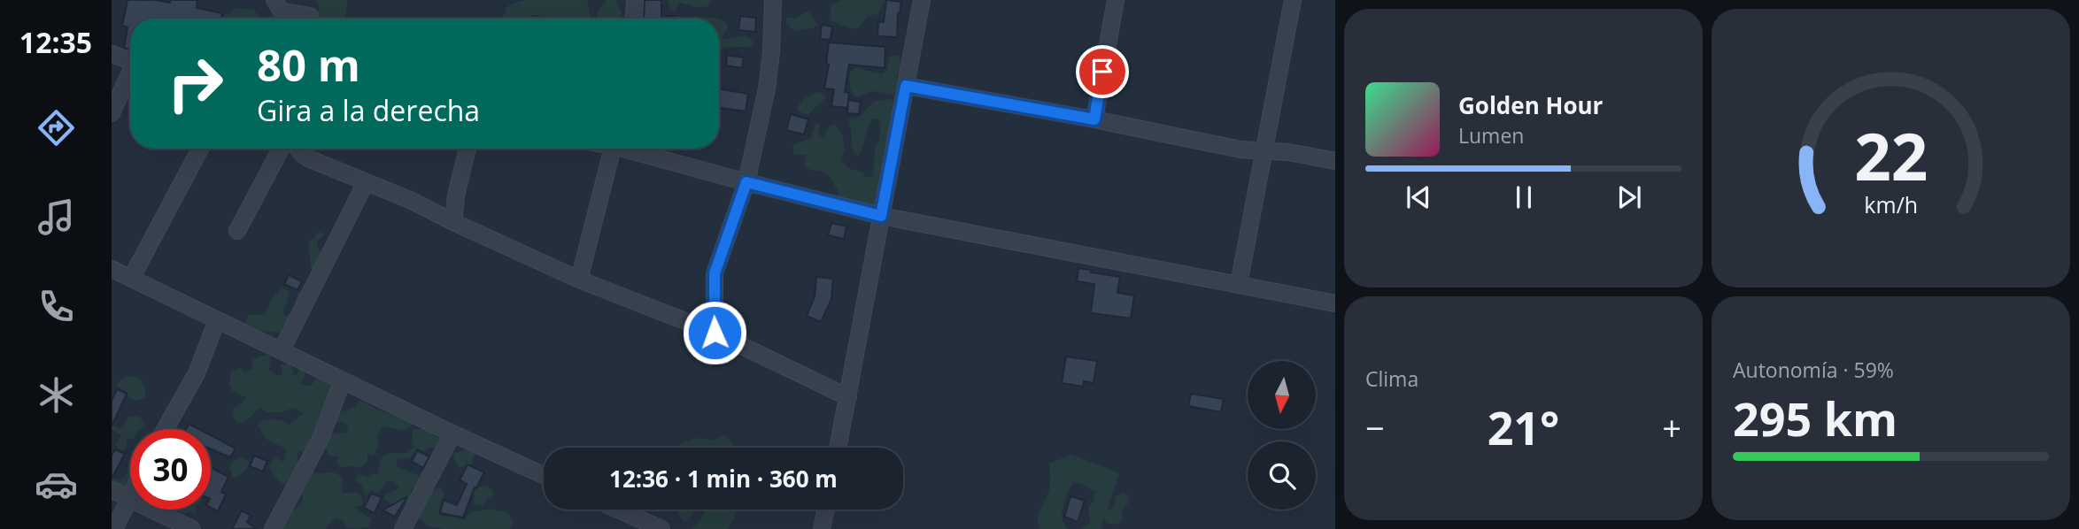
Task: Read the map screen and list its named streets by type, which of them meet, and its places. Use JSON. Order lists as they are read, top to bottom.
{
  "north": "bottom",
  "page": {
    "tabs": "12:35",
    "turn": ["80 m", "Gira a la derecha"],
    "song": ["Golden Hour", "Lumen"],
    "tile": [
      "Clima",
      ["Autonomía · 59%", "295 km"]
    ],
    "heat": ["−", "21°", "+"],
    "limit": "30",
    "trip": "12:36 · 1 min · 360 m",
    "gauge": ["22", "km/h"]
  }
}
